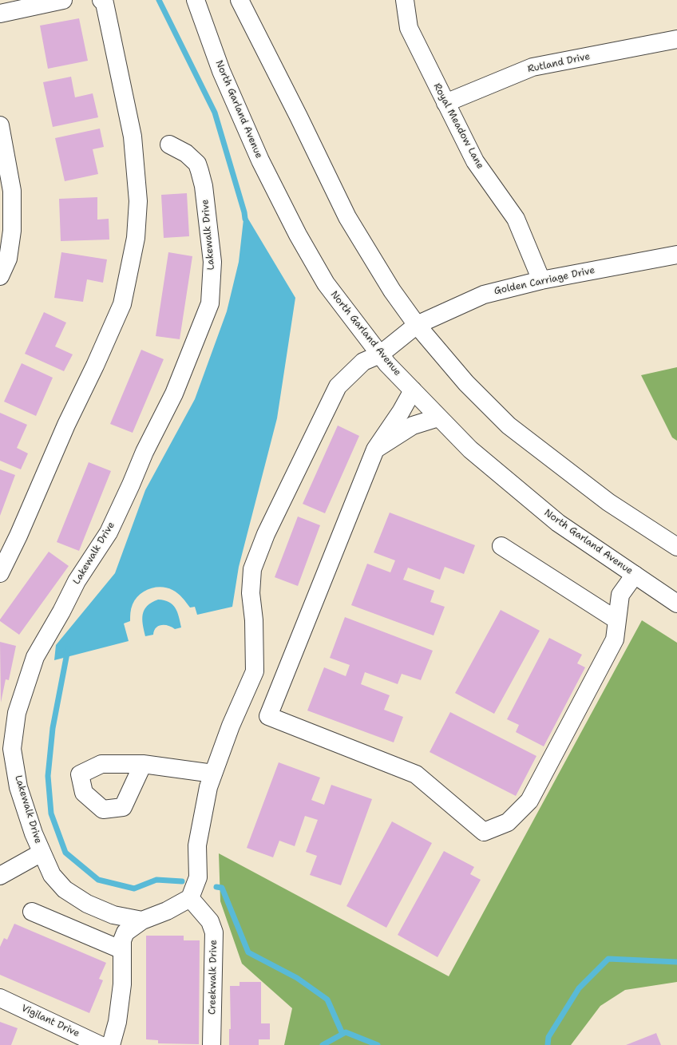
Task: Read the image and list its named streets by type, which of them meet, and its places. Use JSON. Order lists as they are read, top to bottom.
{
  "streets": {
    "street": [
      "Rutland Drive",
      "North Garland Avenue",
      "Royal Meadow Lane",
      "Lakewalk Drive",
      "Golden Carriage Drive",
      "Creekwalk Drive",
      "Vigilant Drive"
    ]
  },
  "crossings": [
    ["Rutland Drive", "Royal Meadow Lane"],
    ["North Garland Avenue", "Golden Carriage Drive"],
    ["Royal Meadow Lane", "Golden Carriage Drive"]
  ]
}
